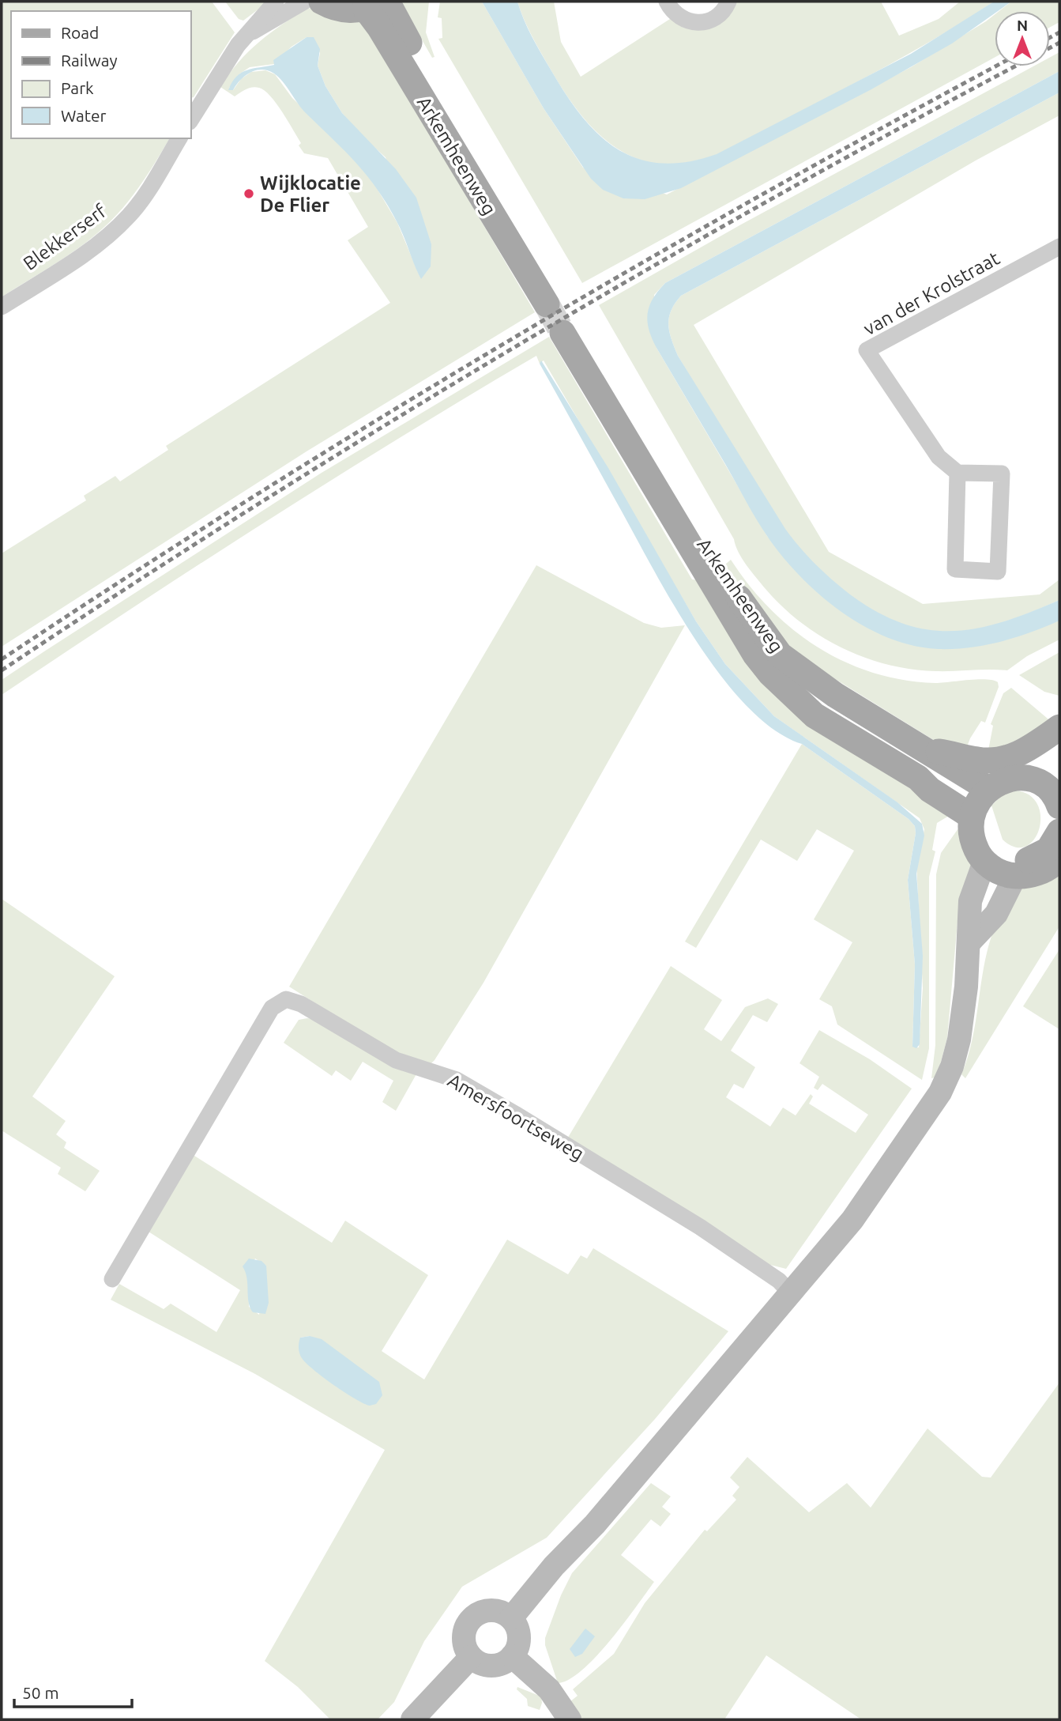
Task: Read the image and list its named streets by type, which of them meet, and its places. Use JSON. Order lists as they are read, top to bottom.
{
  "streets": {
    "main road": ["Arkemheenweg"],
    "street": ["Blekkerserf", "van der Krolstraat", "Amersfoortseweg"]
  },
  "places": ["Wijklocatie De Flier"],
  "legend": [
    "Road",
    "Railway",
    "Park",
    "Water"
  ],
  "scale_bar": "50 m",
  "north": "top"
}
